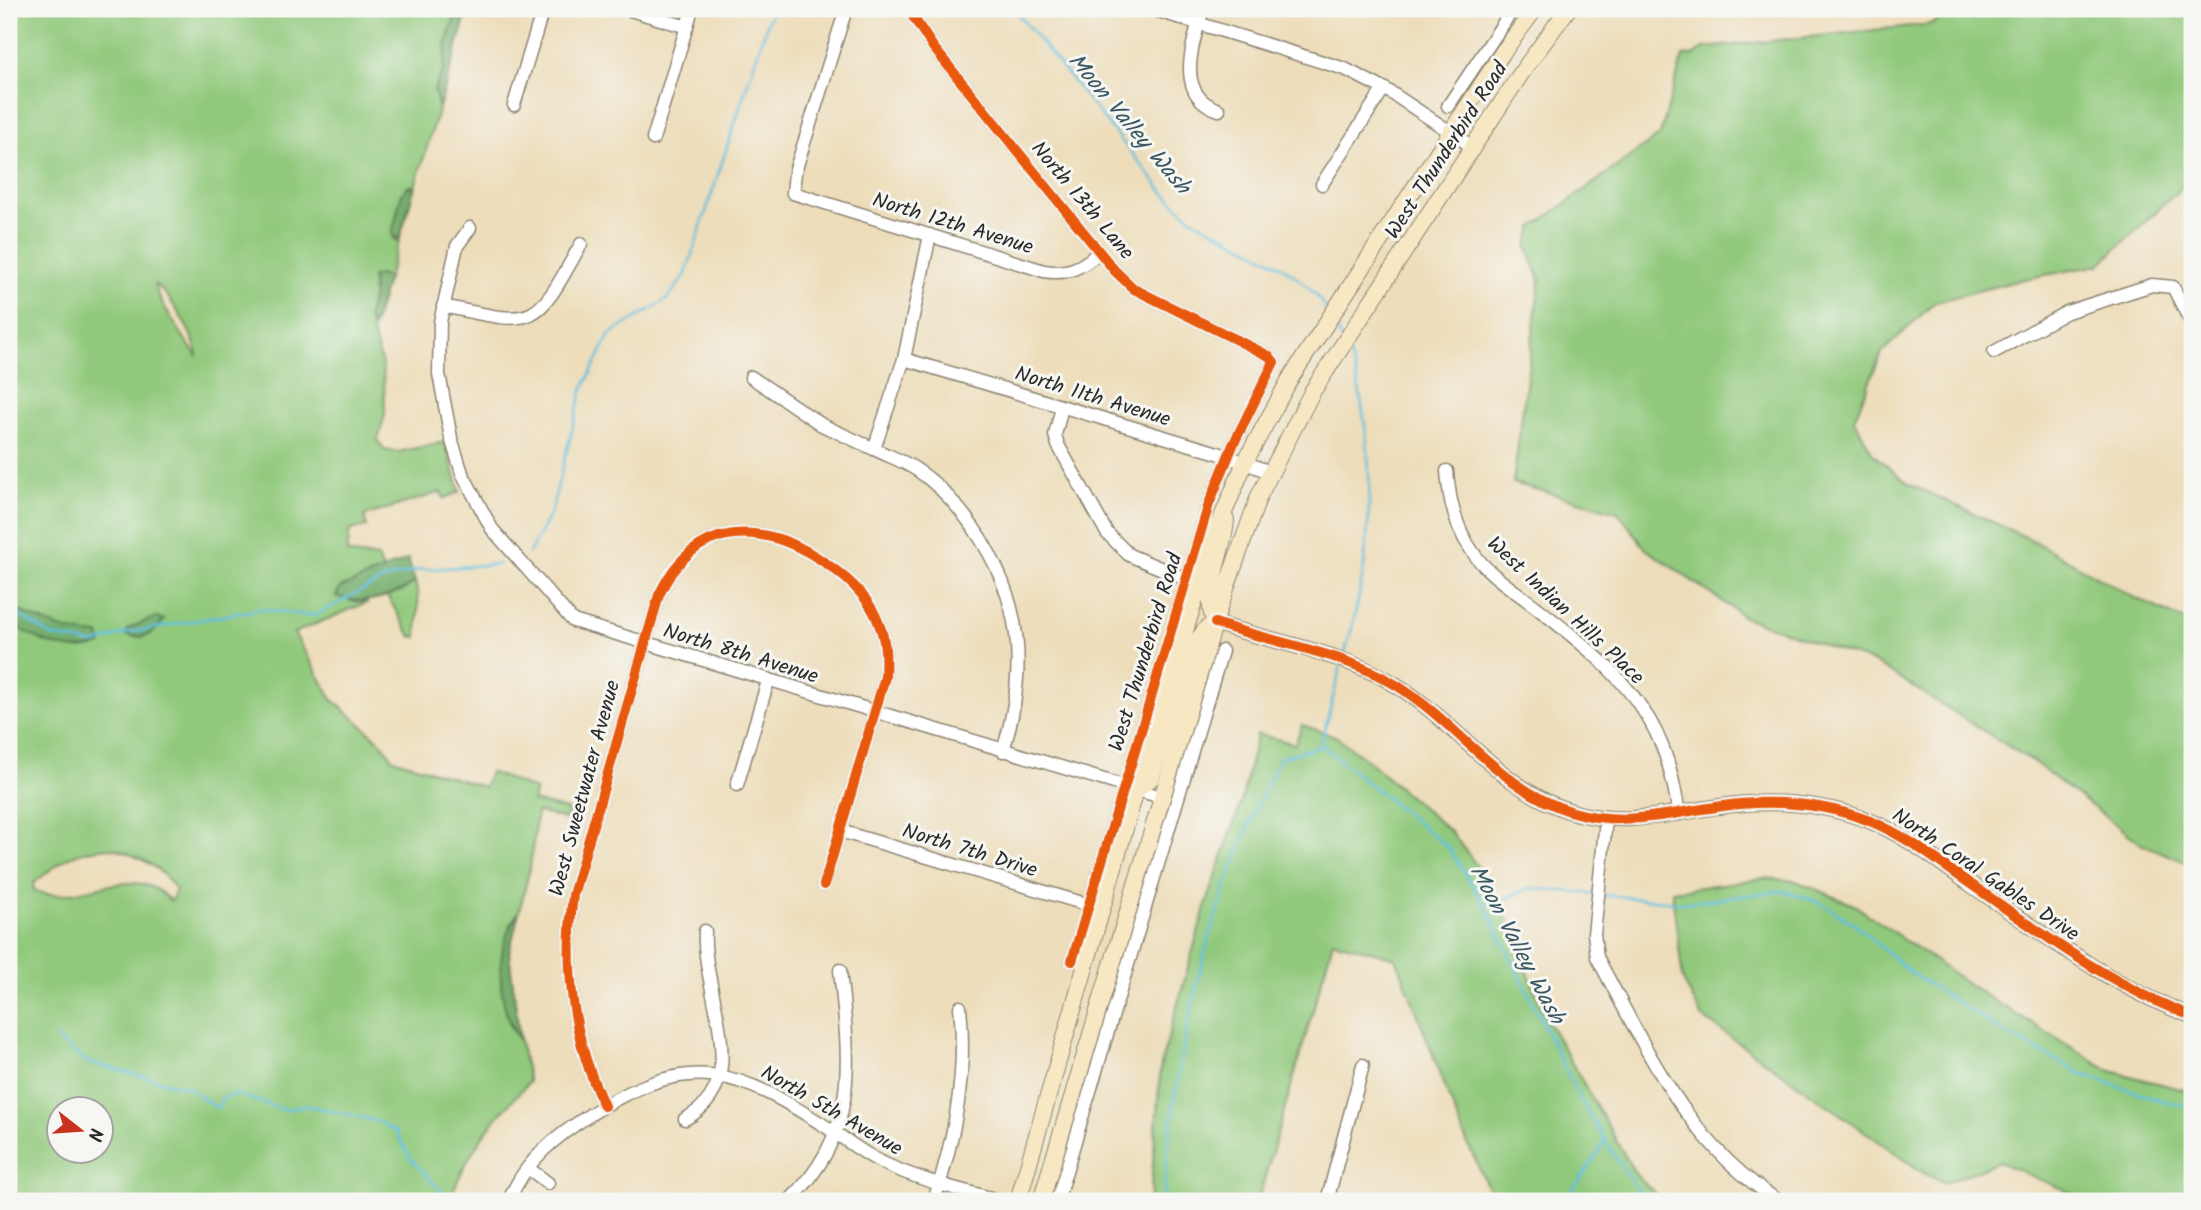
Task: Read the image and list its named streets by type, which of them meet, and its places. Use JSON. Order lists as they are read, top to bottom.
{
  "streets": {
    "main road": ["West Thunderbird Road"],
    "street": [
      "North 13th Lane",
      "North 12th Avenue",
      "North 11th Avenue",
      "West Indian Hills Place",
      "North 8th Avenue",
      "West Sweetwater Avenue",
      "North 7th Drive",
      "North Coral Gables Drive",
      "North 5th Avenue"
    ]
  },
  "crossings": [
    ["West Thunderbird Road", "North 13th Lane"],
    ["West Thunderbird Road", "North 11th Avenue"],
    ["West Thunderbird Road", "North 8th Avenue"],
    ["West Thunderbird Road", "North 7th Drive"],
    ["West Thunderbird Road", "North Coral Gables Drive"],
    ["North 13th Lane", "North 12th Avenue"],
    ["West Indian Hills Place", "North Coral Gables Drive"],
    ["North 8th Avenue", "West Sweetwater Avenue"],
    ["West Sweetwater Avenue", "North 7th Drive"],
    ["West Sweetwater Avenue", "North 5th Avenue"]
  ],
  "water": ["Moon Valley Wash"],
  "north": "right"
}
